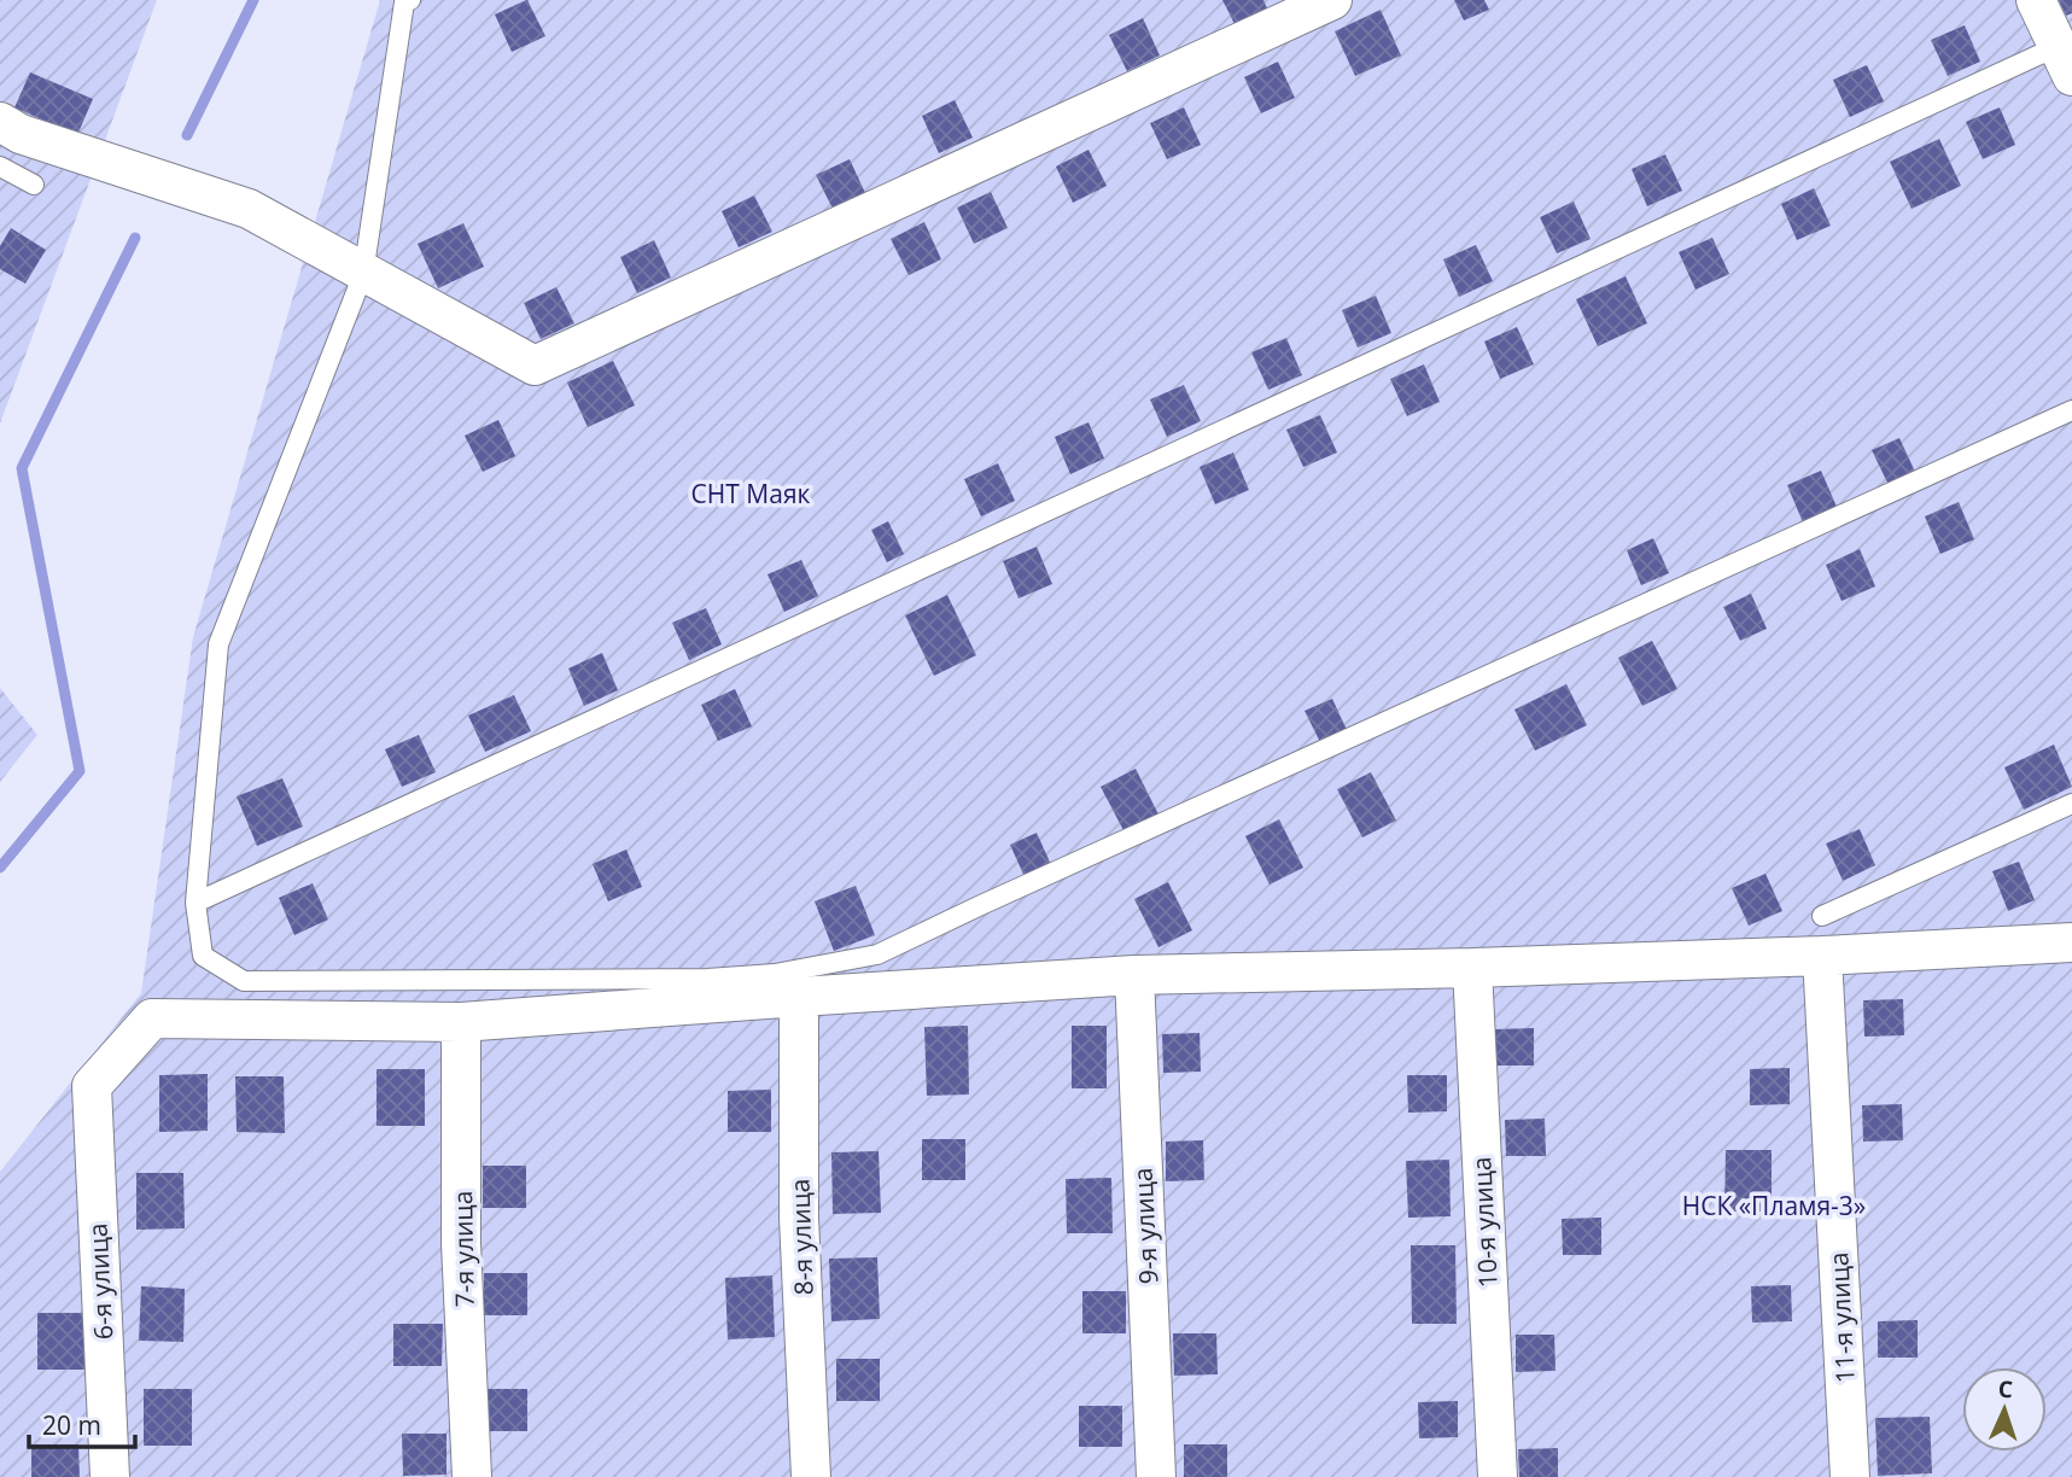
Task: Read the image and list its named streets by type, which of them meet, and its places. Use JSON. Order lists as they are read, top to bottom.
{
  "streets": {
    "street": [
      "10-я улица",
      "9-я улица",
      "8-я улица",
      "7-я улица",
      "6-я улица",
      "11-я улица"
    ]
  },
  "crossings": [
    ["7-я улица", "6-я улица"]
  ],
  "parks": ["СНТ Маяк", "НСК «Пламя-3»"],
  "scale_bar": "20 m",
  "north": "top"
}
